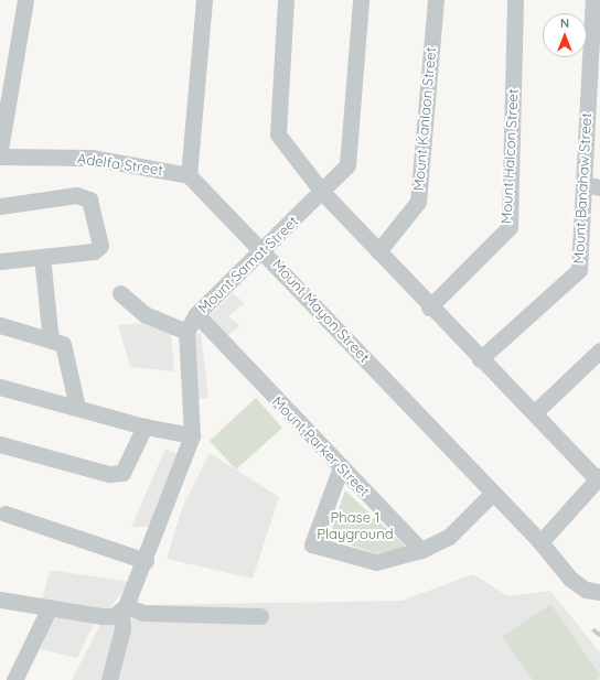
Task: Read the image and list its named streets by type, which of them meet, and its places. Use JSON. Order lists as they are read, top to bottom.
{
  "streets": {
    "street": [
      "Mount Kanlaon Street",
      "Mount Halcon Street",
      "Adelfa Street",
      "Mount Banahaw Street",
      "Mount Samat Street",
      "Mount Mayon Street",
      "Mount Parker Street"
    ]
  },
  "crossings": [
    ["Adelfa Street", "Mount Mayon Street"],
    ["Mount Samat Street", "Mount Mayon Street"],
    ["Mount Samat Street", "Mount Parker Street"]
  ],
  "parks": ["Phase 1 Playground"],
  "north": "top"
}
